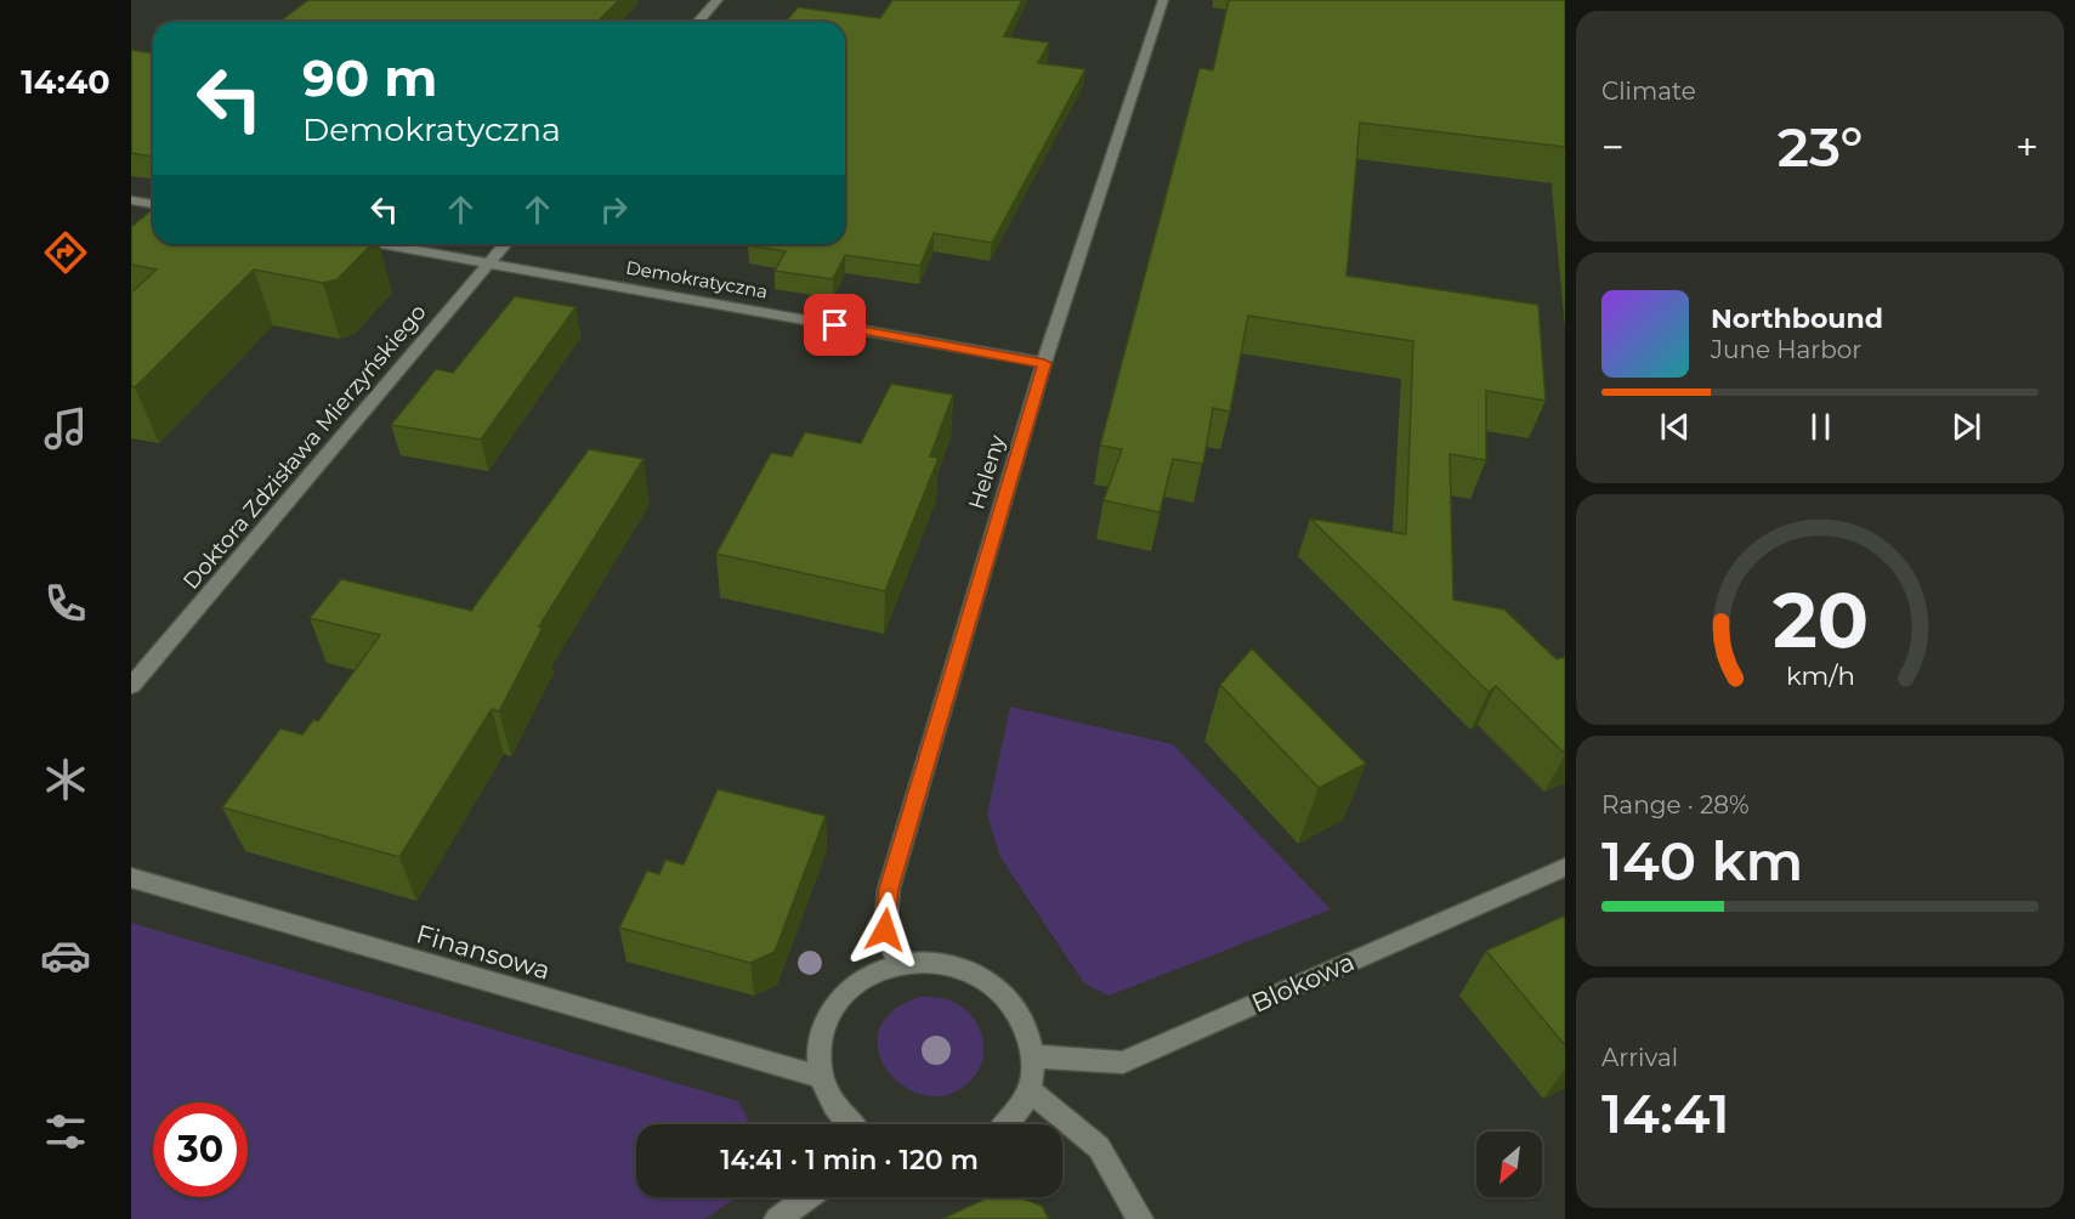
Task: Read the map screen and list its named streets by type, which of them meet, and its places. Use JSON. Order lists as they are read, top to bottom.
{
  "streets": {
    "street": [
      "Demokratyczna",
      "Doktora Zdzisława Mierzyńskiego",
      "Heleny",
      "Finansowa",
      "Blokowa"
    ]
  },
  "crossings": [
    ["Demokratyczna", "Doktora Zdzisława Mierzyńskiego"],
    ["Demokratyczna", "Heleny"]
  ],
  "north": "bottom left",
  "page": {
    "tabs": "14:40",
    "tile": [
      "Climate",
      ["Range · 28%", "140 km"],
      ["Arrival", "14:41"]
    ],
    "turn": ["90 m", "Demokratyczna"],
    "heat": ["−", "23°", "+"],
    "song": ["Northbound", "June Harbor"],
    "limit": "30",
    "trip": "14:41 · 1 min · 120 m",
    "gauge": ["20", "km/h"]
  }
}
